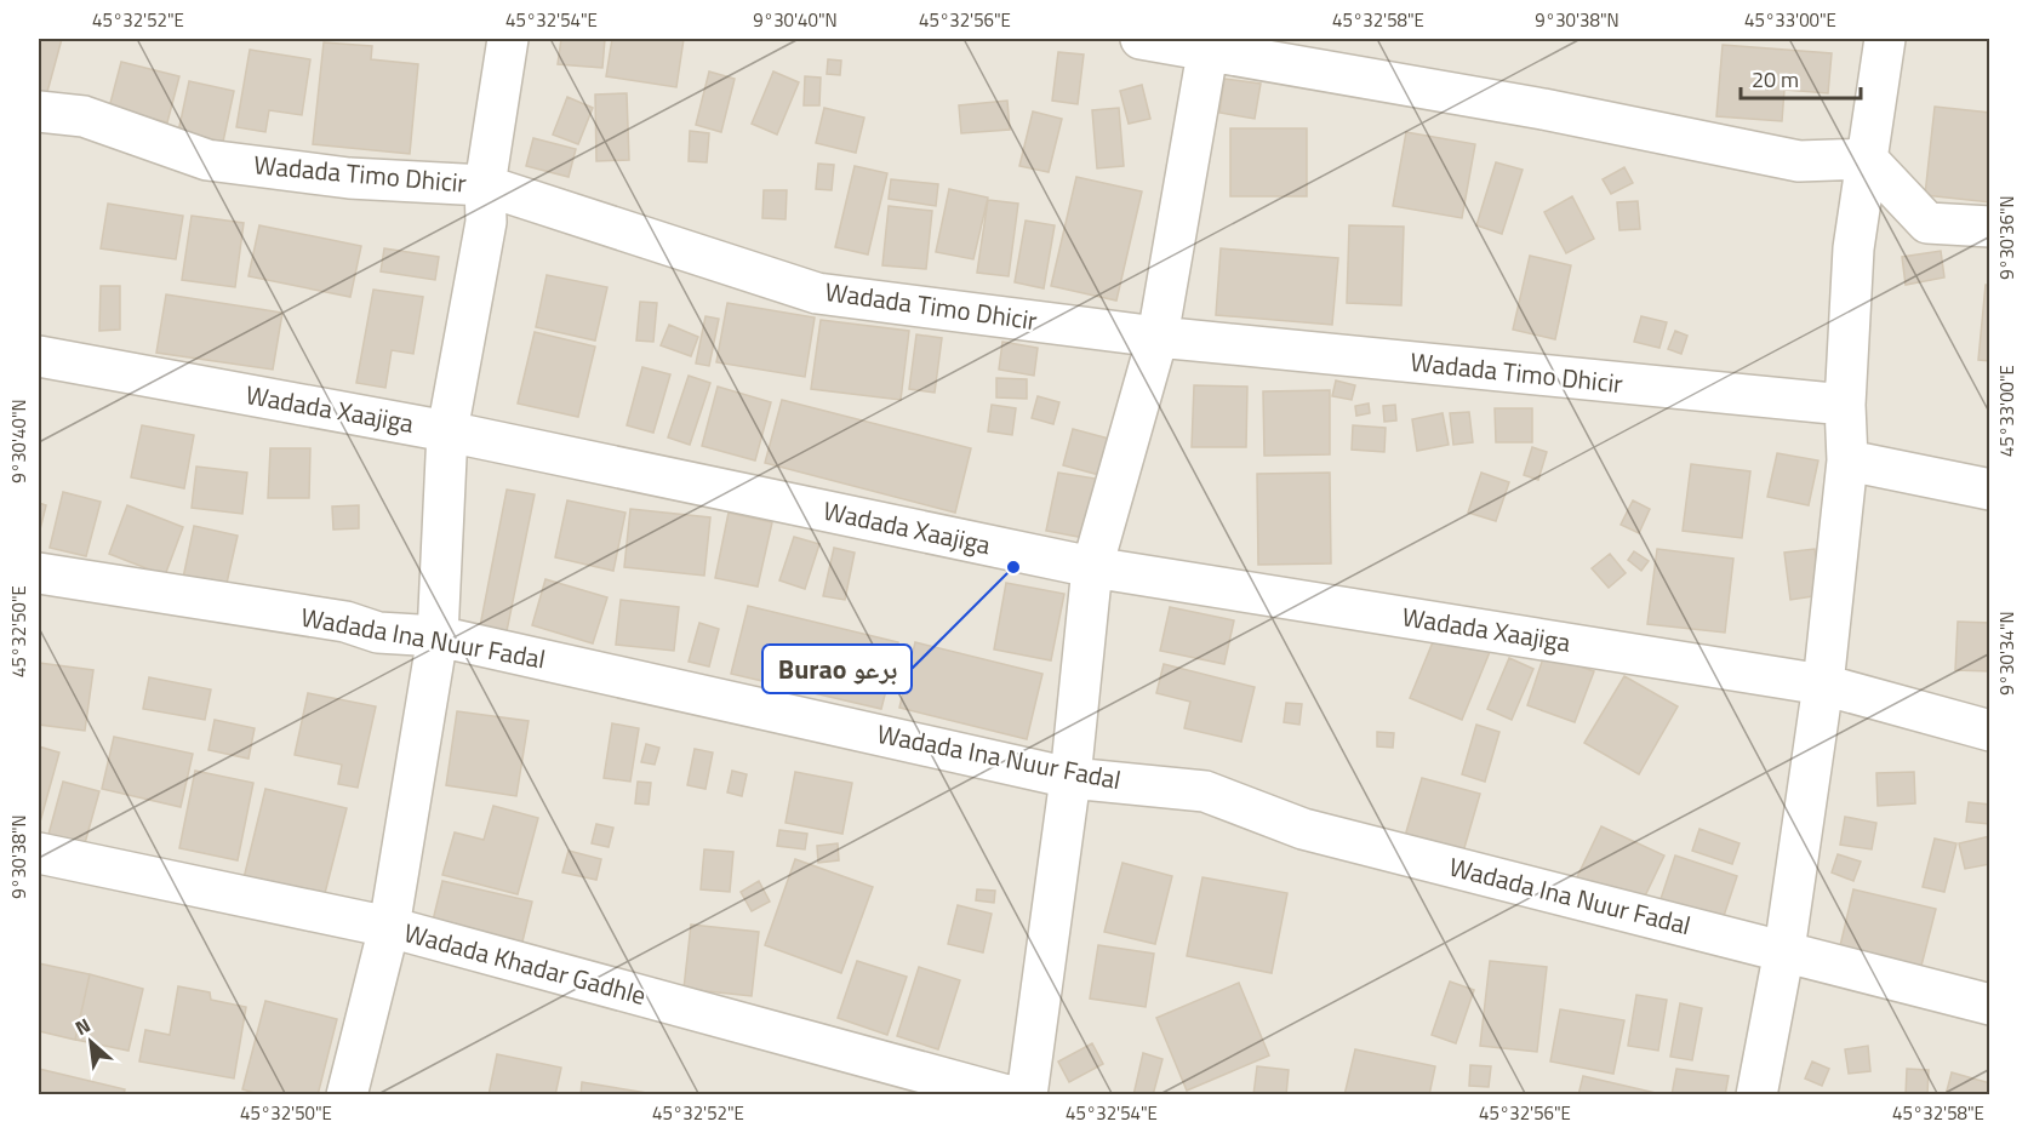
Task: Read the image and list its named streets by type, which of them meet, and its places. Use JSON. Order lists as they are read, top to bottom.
{
  "streets": {
    "street": [
      "Wadada Timo Dhicir",
      "Wadada Xaajiga",
      "Wadada Ina Nuur Fadal",
      "Wadada Khadar Gadhle"
    ]
  },
  "places": ["Burao برعو"],
  "scale_bar": "20 m",
  "north": "top left",
  "coordinates": [
    "45°32'52\"E",
    "45°32'54\"E",
    "9°30'40\"N",
    "45°32'56\"E",
    "45°32'58\"E",
    "9°30'38\"N",
    "45°33'00\"E",
    "9°30'36\"N",
    "45°32'50\"E",
    "9°30'34\"N"
  ]
}
